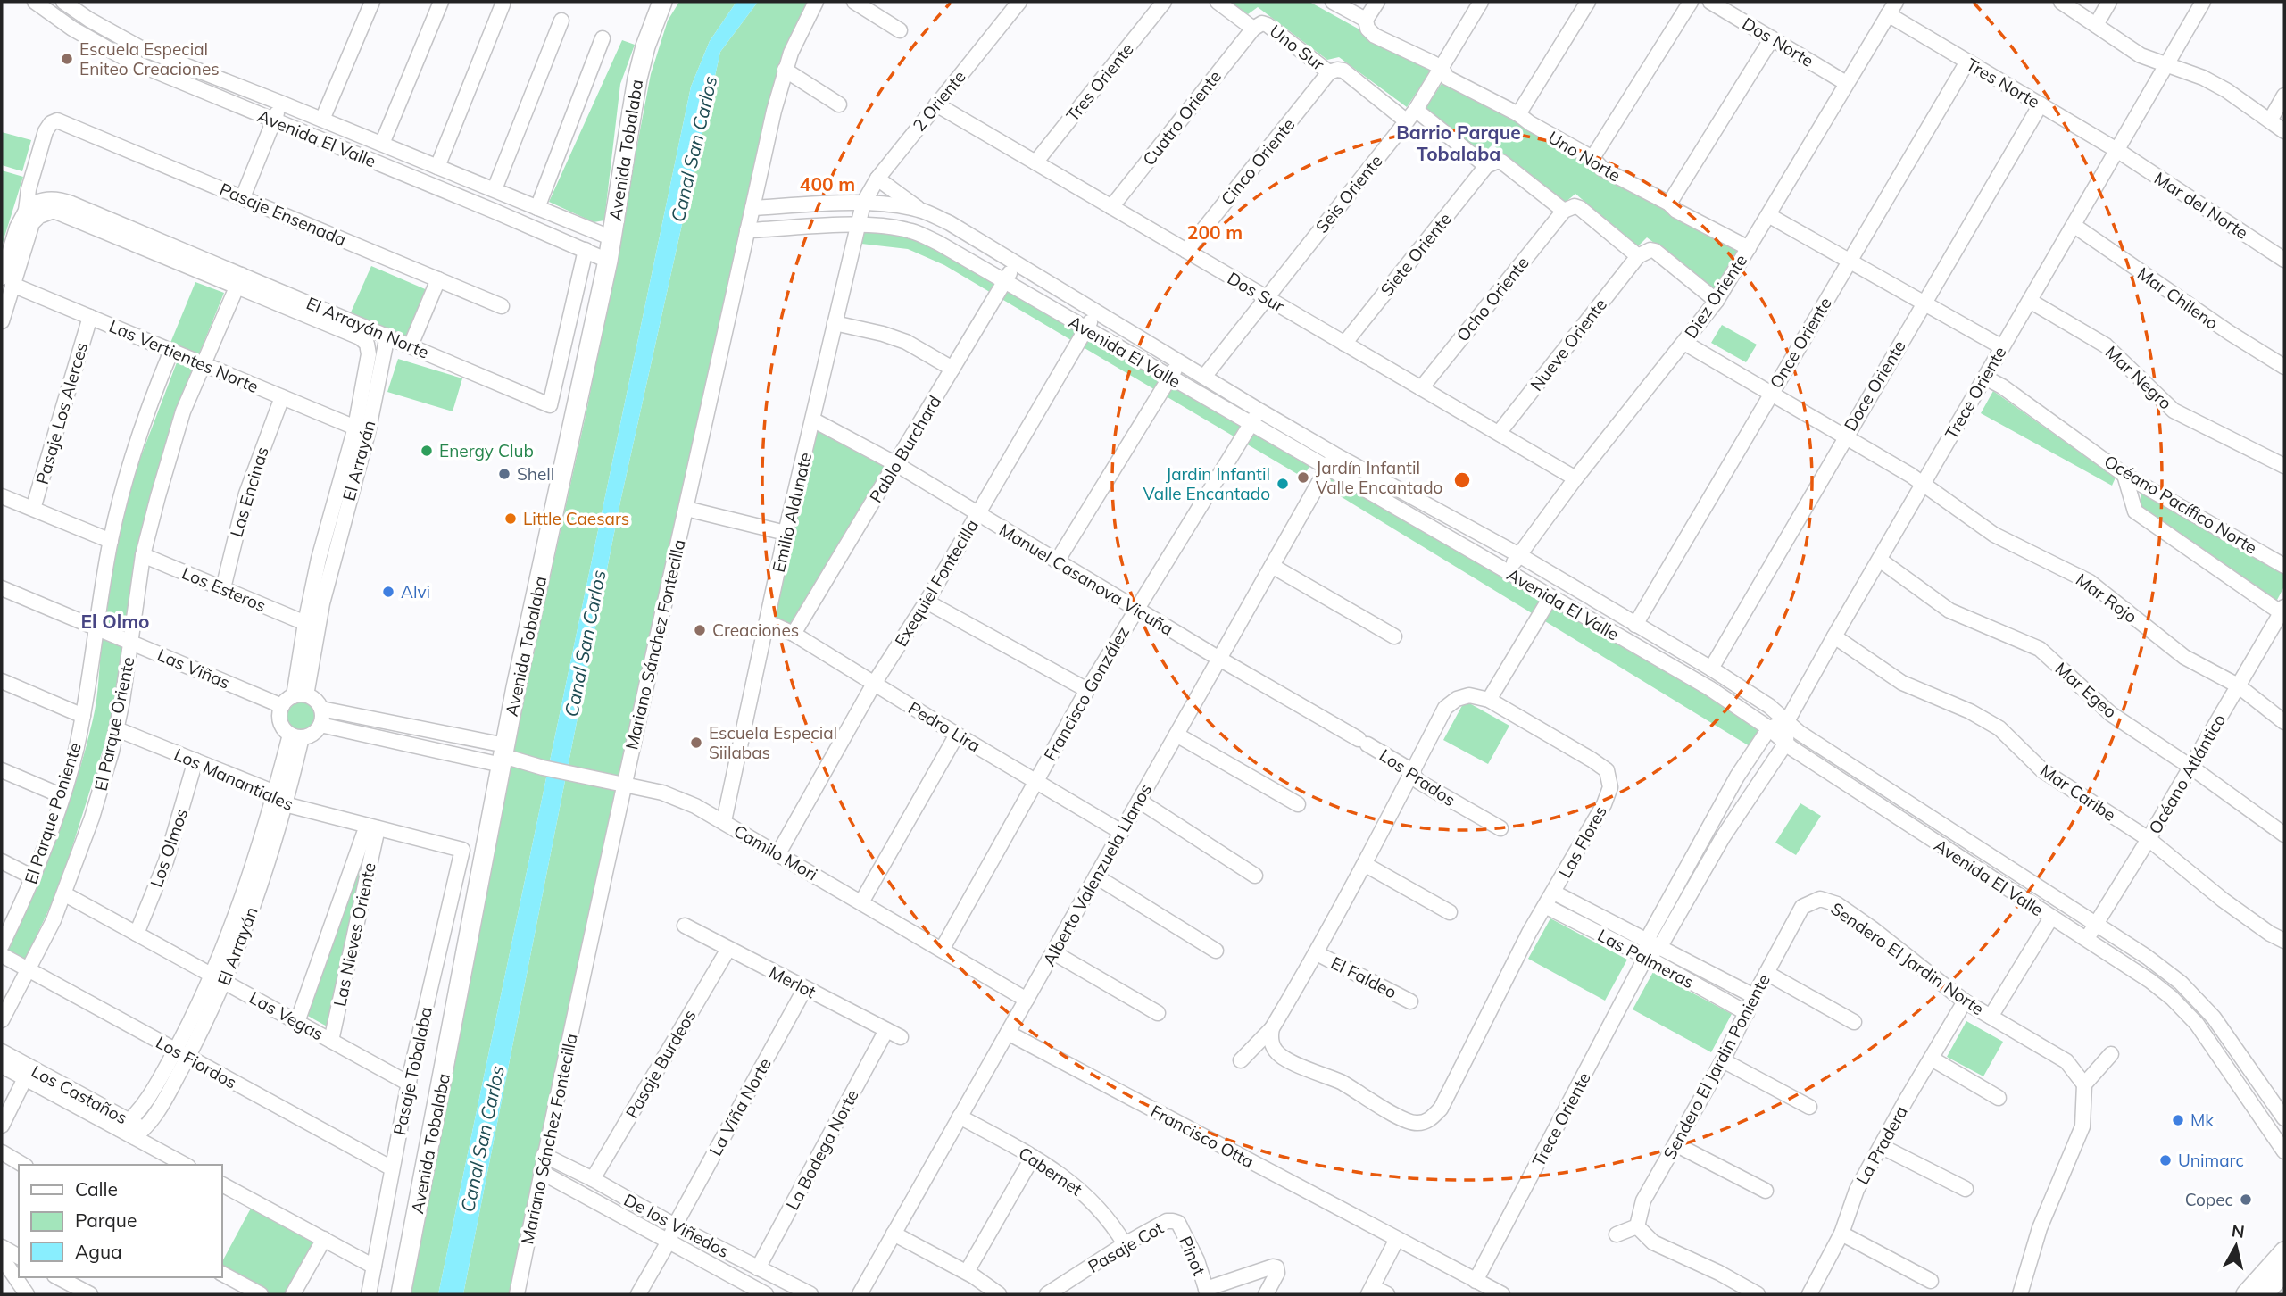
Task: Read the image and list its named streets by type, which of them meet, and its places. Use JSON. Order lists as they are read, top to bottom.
{
  "streets": {
    "main road": ["Avenida Tobalaba"],
    "street": [
      "Dos Norte",
      "Uno Sur",
      "Tres Oriente",
      "Tres Norte",
      "2 Oriente",
      "Cuatro Oriente",
      "Avenida El Valle",
      "Uno Norte",
      "Cinco Oriente",
      "Seis Oriente",
      "Mar del Norte",
      "Pasaje Ensenada",
      "Siete Oriente",
      "Dos Sur",
      "Diez Oriente",
      "Mar Chileno",
      "Ocho Oriente",
      "El Arrayán Norte",
      "Once Oriente",
      "Nueve Oriente",
      "Las Vertientes Norte",
      "Mar Negro",
      "Doce Oriente",
      "Trece Oriente",
      "Pasaje Los Alerces",
      "Pablo Burchard",
      "El Arrayán",
      "Las Encinas",
      "Océano Pacífico Norte",
      "Emilio Aldunate",
      "Manuel Casanova Vicuña",
      "Exequiel Fontecilla",
      "Los Esteros",
      "Mar Rojo",
      "Mariano Sánchez Fontecilla",
      "Las Viñas",
      "Mar Egeo",
      "Francisco González",
      "El Parque Oriente",
      "Pedro Lira",
      "Océano Atlántico",
      "Los Prados",
      "Los Manantiales",
      "Mar Caribe",
      "El Parque Poniente",
      "Las Flores",
      "Los Olmos",
      "Camilo Mori",
      "Alberto Valenzuela Llanos",
      "Las Nieves Oriente",
      "Las Palmeras",
      "Sendero El Jardin Norte",
      "El Faldeo",
      "Merlot",
      "Las Vegas",
      "Los Fiordos",
      "Pasaje Burdeos",
      "Sendero El Jardin Poniente",
      "Pasaje Tobalaba",
      "Los Castaños",
      "La Viña Norte",
      "Francisco Otta",
      "La Pradera",
      "La Bodega Norte",
      "Cabernet",
      "De los Viñedos",
      "Pasaje Cot",
      "Pinot"
    ]
  },
  "crossings": [
    ["Dos Norte", "Diez Oriente"],
    ["Uno Sur", "Cuatro Oriente"],
    ["Uno Sur", "Cinco Oriente"],
    ["Uno Sur", "Seis Oriente"],
    ["Uno Sur", "Siete Oriente"],
    ["Uno Sur", "Ocho Oriente"],
    ["Uno Sur", "Nueve Oriente"],
    ["Tres Oriente", "Dos Sur"],
    ["Tres Norte", "Mar del Norte"],
    ["Tres Norte", "Diez Oriente"],
    ["Tres Norte", "Once Oriente"],
    ["Tres Norte", "Doce Oriente"],
    ["Tres Norte", "Trece Oriente"],
    ["2 Oriente", "Avenida El Valle"],
    ["2 Oriente", "Dos Sur"],
    ["2 Oriente", "Emilio Aldunate"],
    ["Cuatro Oriente", "Dos Sur"],
    ["Avenida El Valle", "Avenida Tobalaba"],
    ["Avenida El Valle", "Seis Oriente"],
    ["Avenida El Valle", "Diez Oriente"],
    ["Avenida El Valle", "El Arrayán Norte"],
    ["Avenida El Valle", "Once Oriente"],
    ["Avenida El Valle", "Doce Oriente"],
    ["Avenida El Valle", "Trece Oriente"],
    ["Avenida El Valle", "Pablo Burchard"],
    ["Avenida El Valle", "Emilio Aldunate"],
    ["Avenida El Valle", "Exequiel Fontecilla"],
    ["Avenida El Valle", "Mariano Sánchez Fontecilla"],
    ["Avenida El Valle", "Francisco González"],
    ["Avenida El Valle", "Océano Atlántico"],
    ["Avenida El Valle", "Alberto Valenzuela Llanos"],
    ["Avenida Tobalaba", "Camilo Mori"],
    ["Uno Norte", "Seis Oriente"],
    ["Uno Norte", "Diez Oriente"],
    ["Cinco Oriente", "Dos Sur"],
    ["Seis Oriente", "Dos Sur"],
    ["Mar del Norte", "Trece Oriente"],
    ["Pasaje Ensenada", "El Arrayán Norte"],
    ["Siete Oriente", "Dos Sur"],
    ["Dos Sur", "Diez Oriente"],
    ["Dos Sur", "Ocho Oriente"],
    ["Dos Sur", "Nueve Oriente"],
    ["Mar Chileno", "Trece Oriente"],
    ["El Arrayán Norte", "El Arrayán"],
    ["El Arrayán Norte", "El Parque Oriente"],
    ["Las Vertientes Norte", "Pasaje Los Alerces"],
    ["Las Vertientes Norte", "El Arrayán"],
    ["Las Vertientes Norte", "Las Encinas"],
    ["Las Vertientes Norte", "El Parque Oriente"],
    ["Las Vertientes Norte", "El Parque Poniente"],
    ["Mar Negro", "Trece Oriente"],
    ["Trece Oriente", "Océano Pacífico Norte"],
    ["Trece Oriente", "Mar Rojo"],
    ["Trece Oriente", "Mar Egeo"],
    ["Trece Oriente", "Mar Caribe"],
    ["Trece Oriente", "Las Palmeras"],
    ["Trece Oriente", "Francisco Otta"],
    ["Pablo Burchard", "Manuel Casanova Vicuña"],
    ["Pablo Burchard", "Pedro Lira"],
    ["El Arrayán", "Los Esteros"],
    ["El Arrayán", "Las Viñas"],
    ["El Arrayán", "Los Manantiales"],
    ["El Arrayán", "Las Vegas"],
    ["El Arrayán", "Los Fiordos"],
    ["El Arrayán", "Los Castaños"],
    ["Las Encinas", "Los Esteros"],
    ["Emilio Aldunate", "Manuel Casanova Vicuña"],
    ["Emilio Aldunate", "Pedro Lira"],
    ["Emilio Aldunate", "Camilo Mori"],
    ["Manuel Casanova Vicuña", "Exequiel Fontecilla"],
    ["Manuel Casanova Vicuña", "Francisco González"],
    ["Manuel Casanova Vicuña", "Los Prados"],
    ["Manuel Casanova Vicuña", "Alberto Valenzuela Llanos"],
    ["Exequiel Fontecilla", "Pedro Lira"],
    ["Exequiel Fontecilla", "Camilo Mori"],
    ["Los Esteros", "El Parque Oriente"],
    ["Mar Rojo", "Océano Atlántico"],
    ["Mariano Sánchez Fontecilla", "Camilo Mori"],
    ["Mariano Sánchez Fontecilla", "De los Viñedos"],
    ["Las Viñas", "El Parque Oriente"],
    ["Las Viñas", "El Parque Poniente"],
    ["Mar Egeo", "Océano Atlántico"],
    ["Francisco González", "Pedro Lira"],
    ["Francisco González", "Camilo Mori"],
    ["El Parque Oriente", "Los Manantiales"],
    ["El Parque Oriente", "Las Vegas"],
    ["El Parque Oriente", "Los Fiordos"],
    ["Pedro Lira", "Alberto Valenzuela Llanos"],
    ["Océano Atlántico", "Mar Caribe"],
    ["Los Prados", "Las Flores"],
    ["Los Manantiales", "Los Olmos"],
    ["Los Manantiales", "Las Nieves Oriente"],
    ["Los Manantiales", "Pasaje Tobalaba"],
    ["Las Flores", "Las Palmeras"],
    ["Las Flores", "El Faldeo"],
    ["Los Olmos", "Las Vegas"],
    ["Camilo Mori", "Alberto Valenzuela Llanos"],
    ["Alberto Valenzuela Llanos", "Francisco Otta"],
    ["Alberto Valenzuela Llanos", "Cabernet"],
    ["Las Nieves Oriente", "Las Vegas"],
    ["Las Palmeras", "Sendero El Jardin Poniente"],
    ["Sendero El Jardin Norte", "Sendero El Jardin Poniente"],
    ["Sendero El Jardin Norte", "La Pradera"],
    ["Merlot", "Pasaje Burdeos"],
    ["Merlot", "La Viña Norte"],
    ["Merlot", "La Bodega Norte"],
    ["Las Vegas", "Pasaje Tobalaba"],
    ["Los Fiordos", "Pasaje Tobalaba"],
    ["Pasaje Burdeos", "De los Viñedos"],
    ["La Viña Norte", "De los Viñedos"],
    ["La Bodega Norte", "De los Viñedos"],
    ["Cabernet", "Pasaje Cot"],
    ["Pasaje Cot", "Pinot"]
  ],
  "districts": ["Barrio Parque Tobalaba", "El Olmo"],
  "water": ["Canal San Carlos"],
  "places": [
    "Escuela Especial Eniteo Creaciones",
    "Energy Club",
    "Shell",
    "Jardín Infantil Valle Encantado",
    "Jardin Infantil Valle Encantado",
    "Little Caesars",
    "Alvi",
    "Creaciones",
    "Escuela Especial Siilabas",
    "Mk",
    "Unimarc",
    "Copec"
  ],
  "legend": ["Calle", "Parque", "Agua"],
  "north": "top",
  "rings": ["400 m", "200 m"]
}
